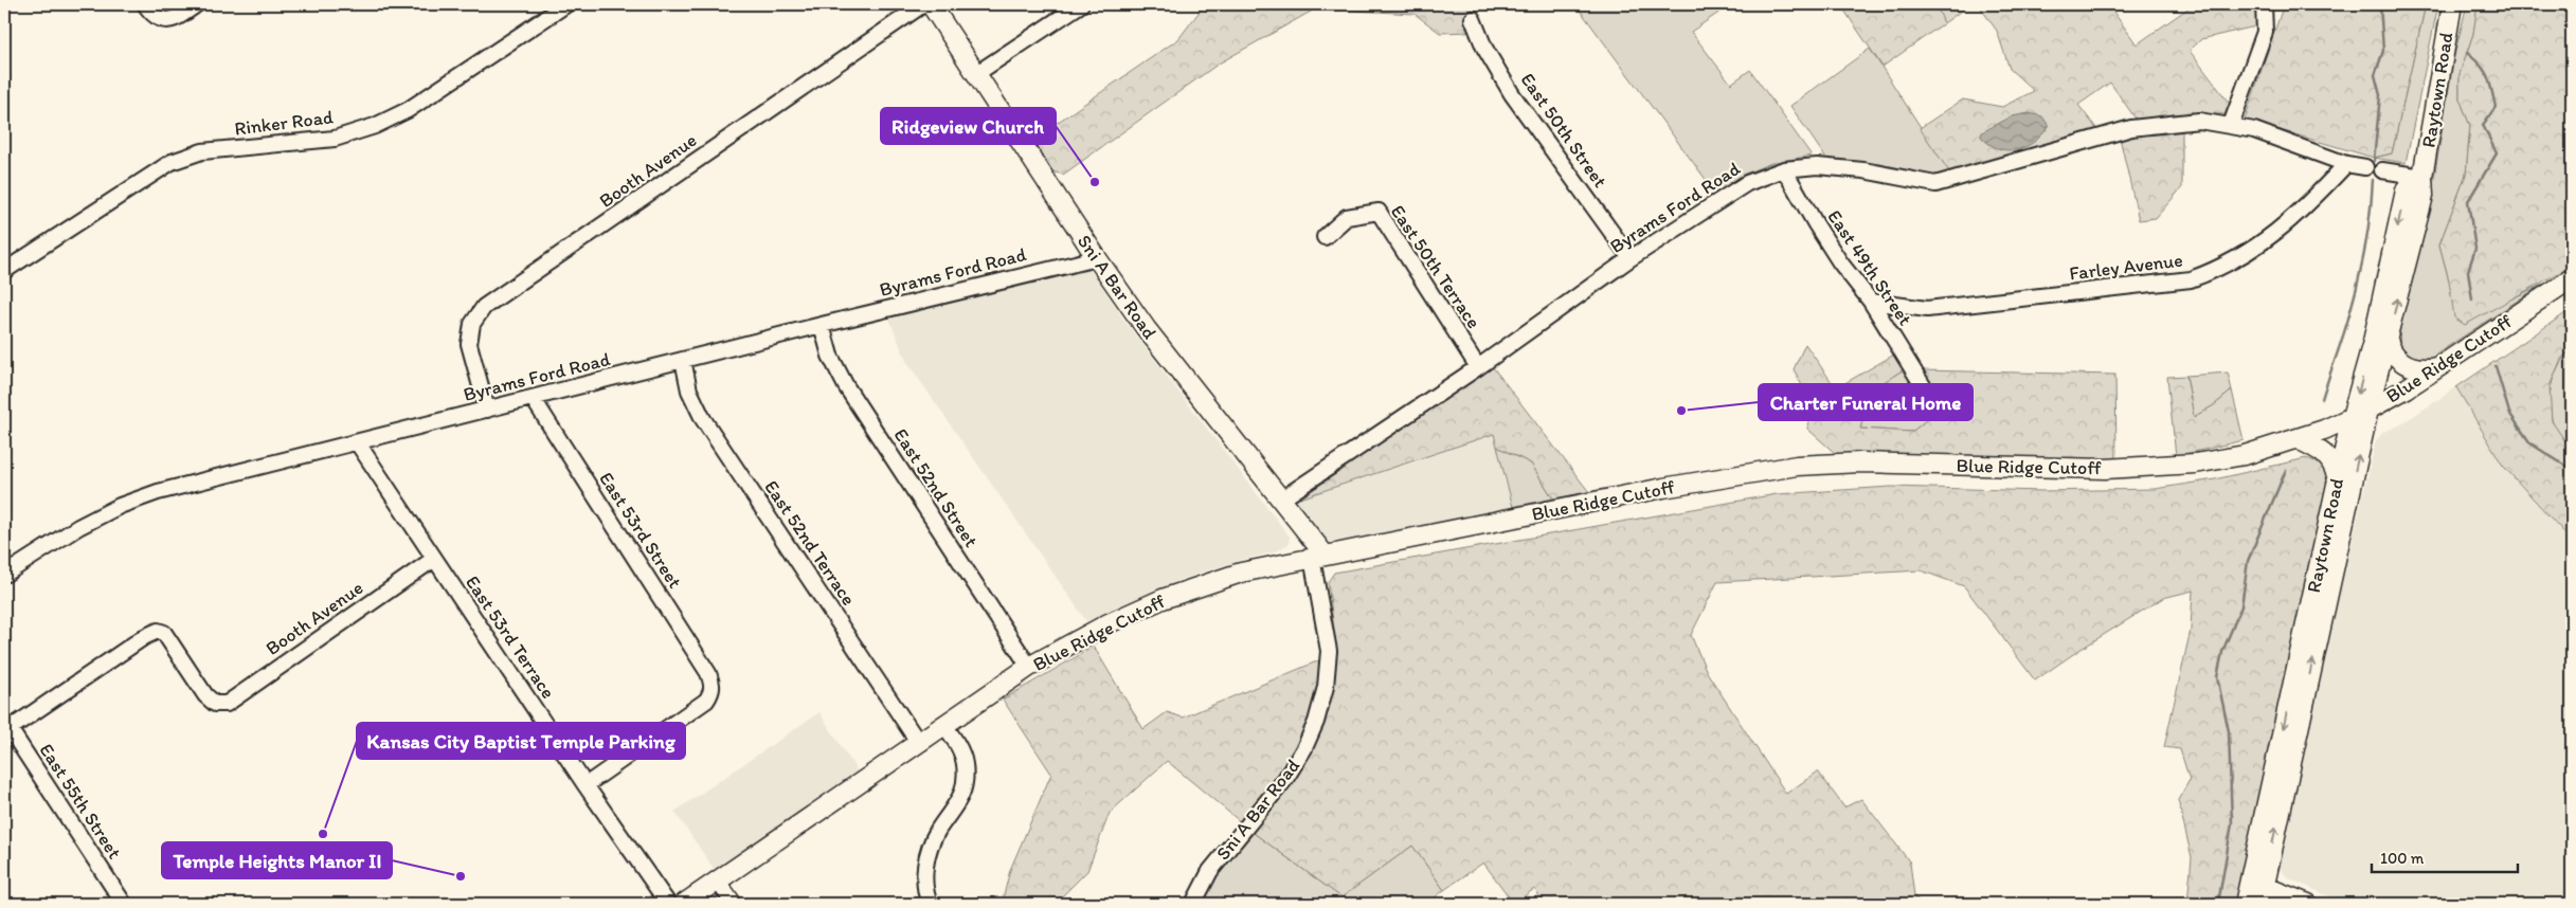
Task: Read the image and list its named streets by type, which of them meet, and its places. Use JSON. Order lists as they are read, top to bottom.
{
  "streets": {
    "main road": ["Raytown Road", "Sni A Bar Road", "Blue Ridge Cutoff"],
    "street": [
      "Rinker Road",
      "East 50th Street",
      "Booth Avenue",
      "Byrams Ford Road",
      "East 50th Terrace",
      "Farley Avenue",
      "East 49th Street",
      "East 52nd Street",
      "East 53rd Street",
      "East 52nd Terrace",
      "East 53rd Terrace",
      "East 55th Street"
    ]
  },
  "crossings": [
    ["Raytown Road", "Blue Ridge Cutoff"],
    ["East 50th Street", "Byrams Ford Road"],
    ["Booth Avenue", "Byrams Ford Road"],
    ["Booth Avenue", "East 53rd Terrace"],
    ["Booth Avenue", "East 55th Street"],
    ["Byrams Ford Road", "East 50th Terrace"],
    ["Byrams Ford Road", "Farley Avenue"],
    ["Byrams Ford Road", "East 49th Street"],
    ["Byrams Ford Road", "Sni A Bar Road"],
    ["Byrams Ford Road", "East 52nd Street"],
    ["Byrams Ford Road", "East 53rd Street"],
    ["Byrams Ford Road", "East 52nd Terrace"],
    ["Byrams Ford Road", "East 53rd Terrace"],
    ["Farley Avenue", "East 49th Street"],
    ["Sni A Bar Road", "Blue Ridge Cutoff"],
    ["Blue Ridge Cutoff", "East 52nd Street"],
    ["Blue Ridge Cutoff", "East 52nd Terrace"],
    ["East 53rd Street", "East 53rd Terrace"]
  ],
  "places": [
    "Ridgeview Church",
    "Charter Funeral Home",
    "Kansas City Baptist Temple Parking",
    "Temple Heights Manor II"
  ],
  "scale_bar": "100 m"
}
